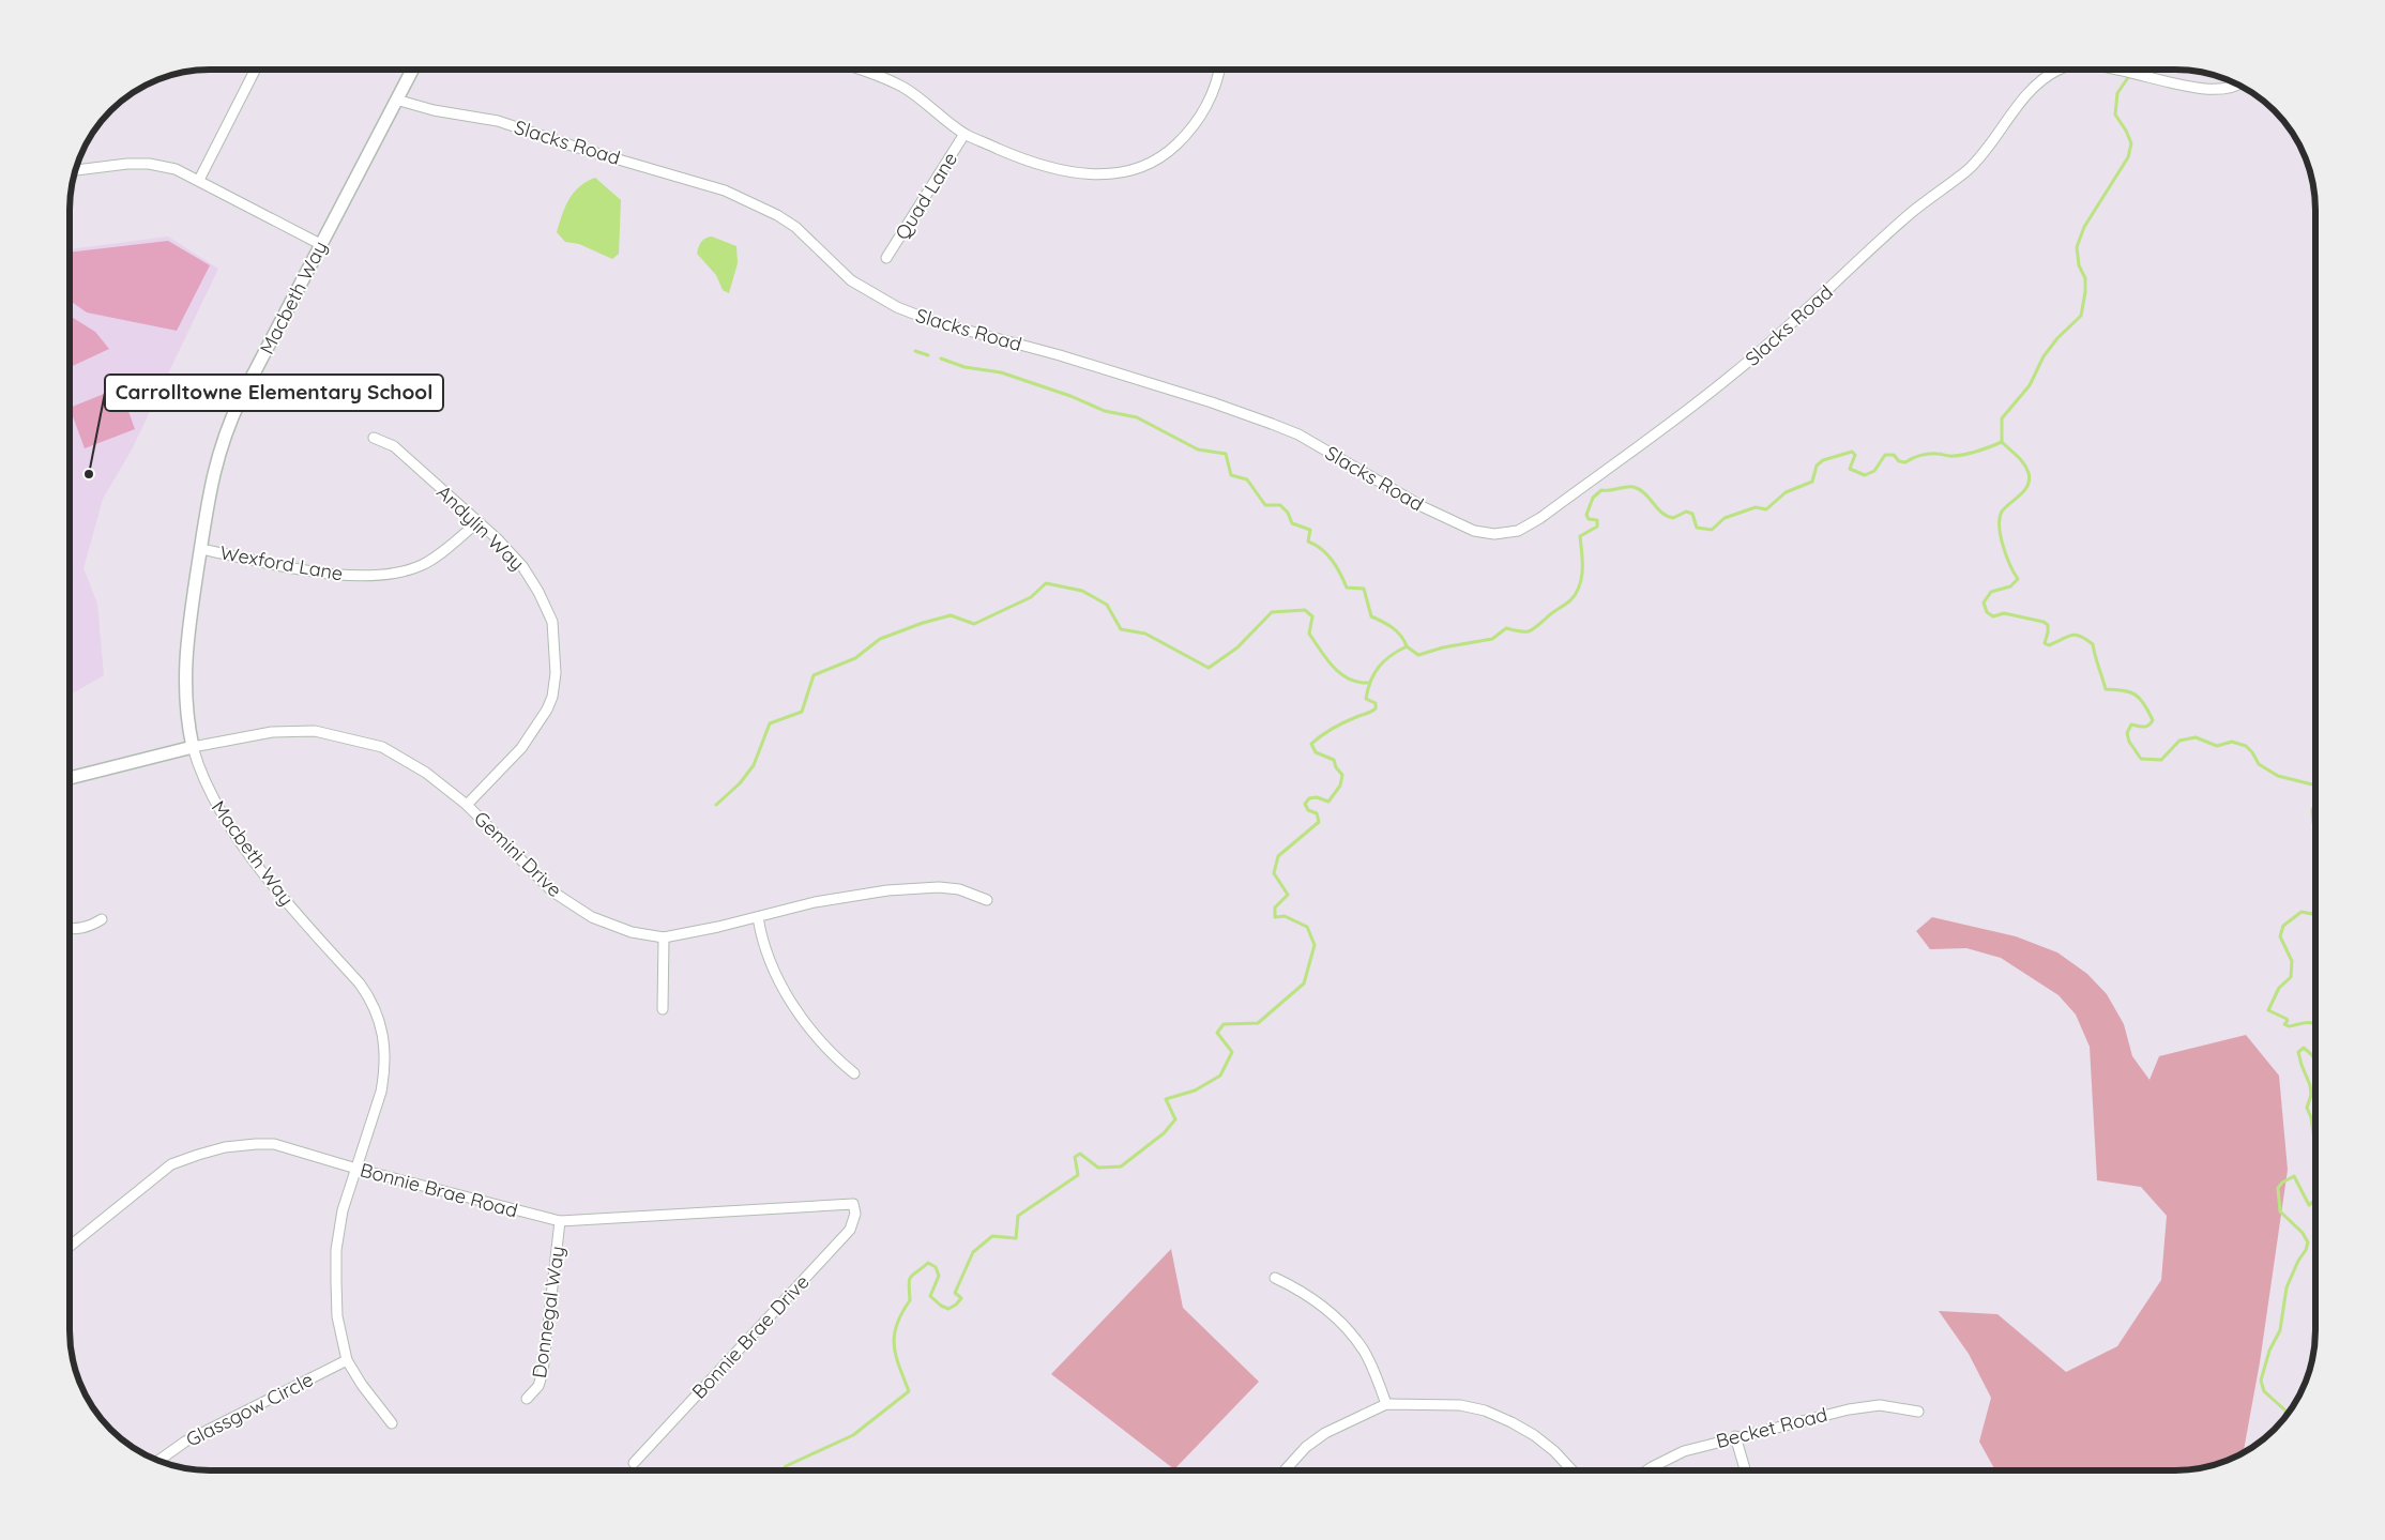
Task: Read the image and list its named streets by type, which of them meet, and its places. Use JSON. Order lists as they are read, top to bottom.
{
  "streets": {
    "street": [
      "Slacks Road",
      "Quad Lane",
      "Macbeth Way",
      "Andylin Way",
      "Wexford Lane",
      "Gemini Drive",
      "Bonnie Brae Road",
      "Donnegal Way",
      "Bonnie Brae Drive",
      "Glassgow Circle",
      "Becket Road"
    ]
  },
  "crossings": [
    ["Slacks Road", "Macbeth Way"],
    ["Macbeth Way", "Wexford Lane"],
    ["Macbeth Way", "Gemini Drive"],
    ["Macbeth Way", "Bonnie Brae Road"],
    ["Macbeth Way", "Glassgow Circle"],
    ["Andylin Way", "Wexford Lane"],
    ["Andylin Way", "Gemini Drive"],
    ["Bonnie Brae Road", "Donnegal Way"],
    ["Bonnie Brae Road", "Bonnie Brae Drive"]
  ],
  "places": ["Carrolltowne Elementary School"]
}
